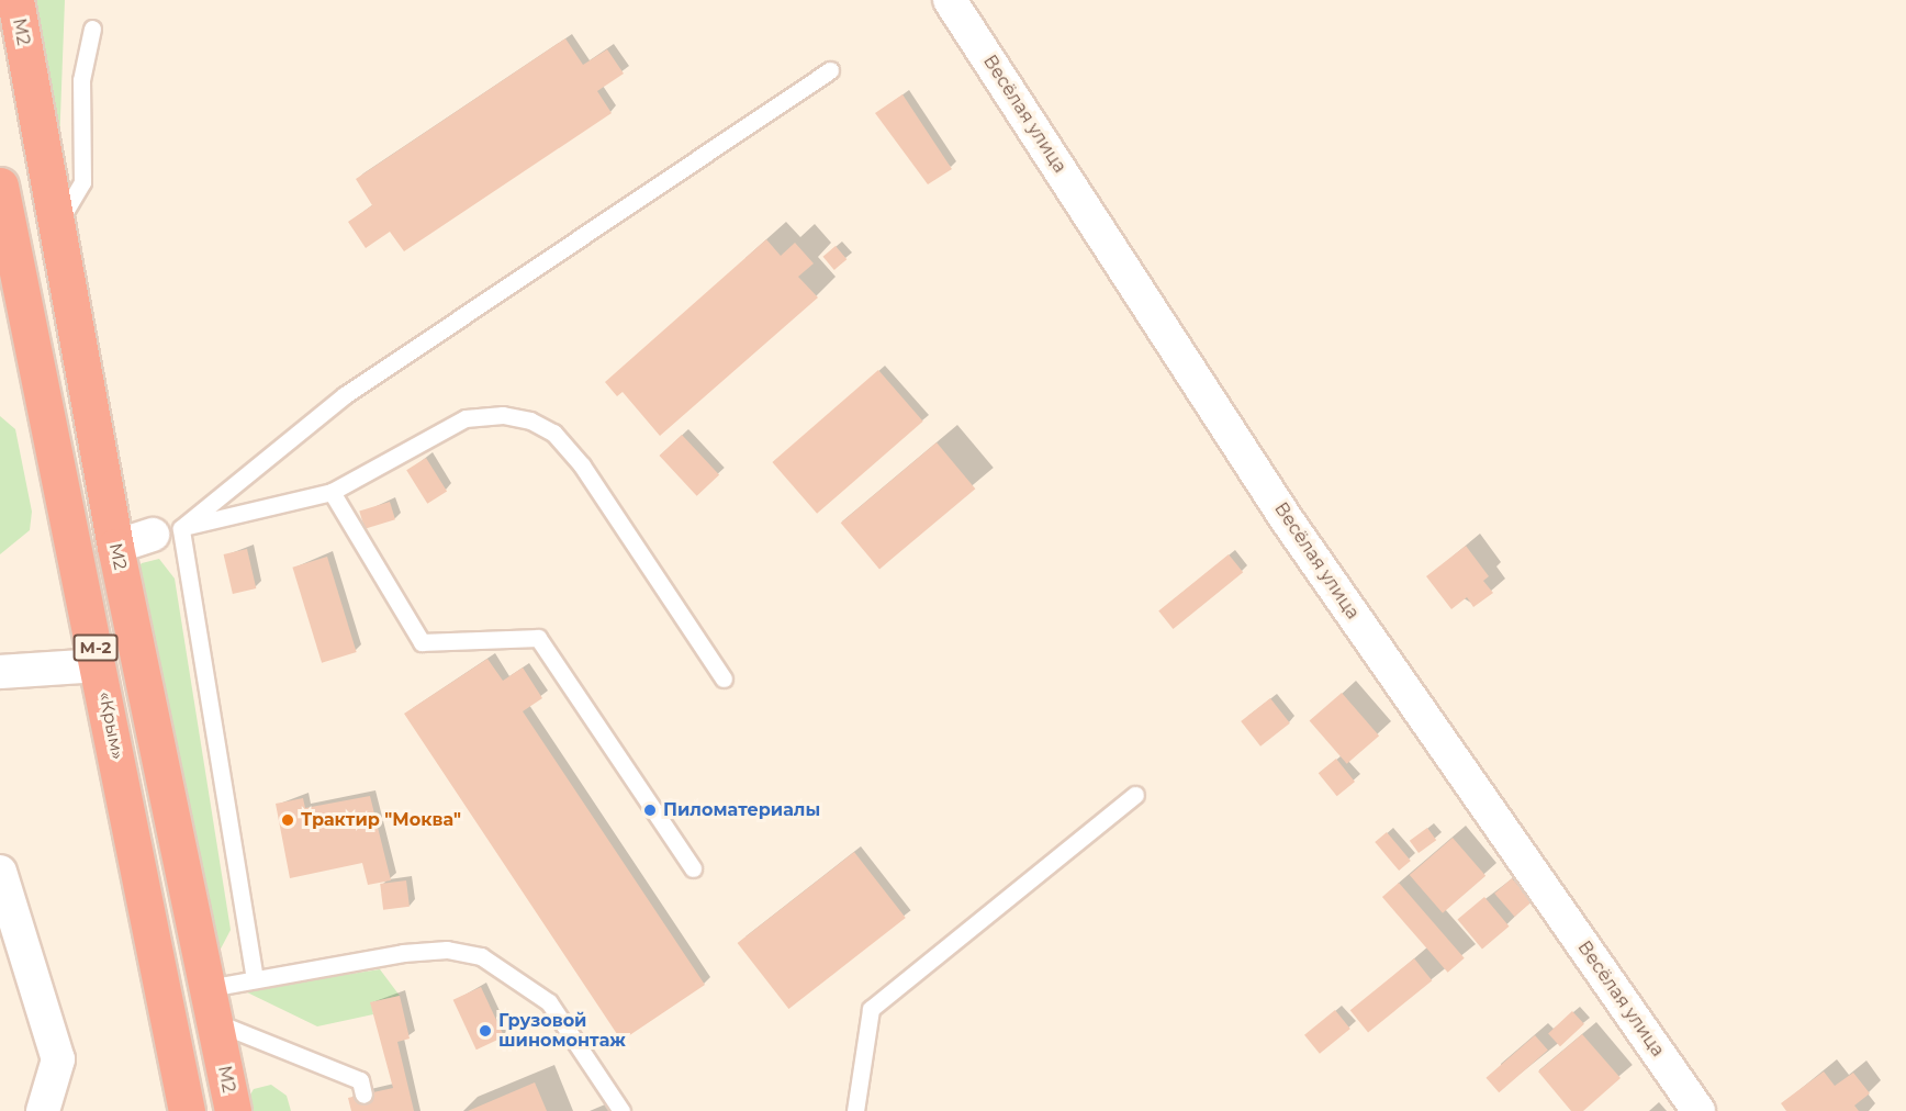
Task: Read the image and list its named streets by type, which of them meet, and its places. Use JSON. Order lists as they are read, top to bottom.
{
  "streets": {
    "highway": ["М2", "М-2", "«Крым»"],
    "street": ["Весёлая улица"]
  },
  "places": ["Пиломатериалы", "Трактир \"Моква\"", "Грузовой шиномонтаж"]
}
